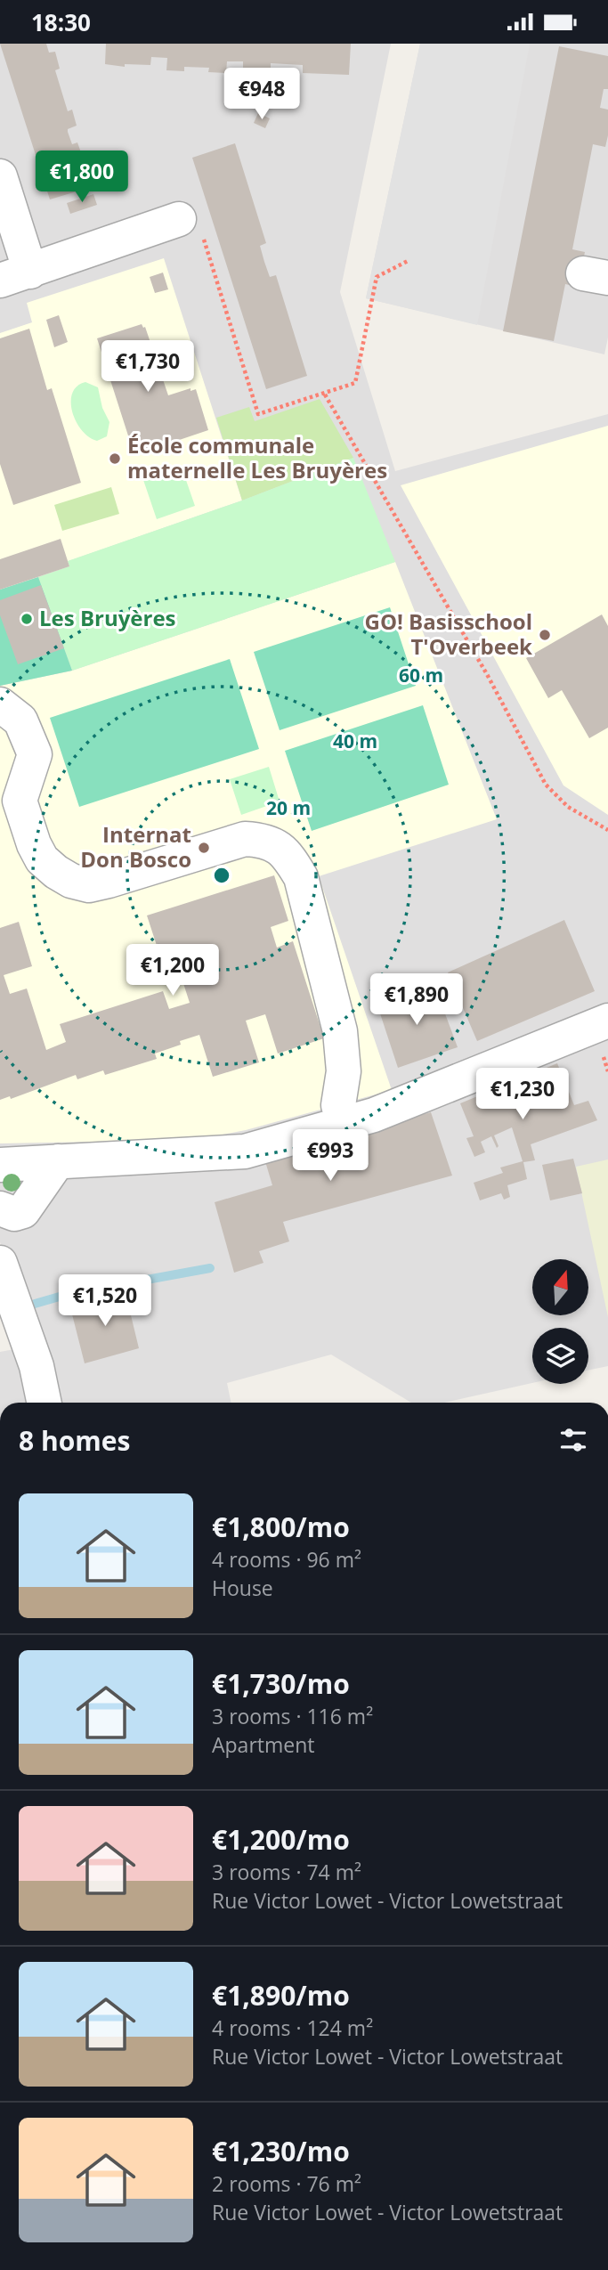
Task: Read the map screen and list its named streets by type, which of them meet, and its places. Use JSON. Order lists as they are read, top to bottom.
{
  "places": [
    "École communale maternelle Les Bruyères",
    "Les Bruyères",
    "GO! Basisschool T'Overbeek",
    "Internat Don Bosco"
  ],
  "north": "top",
  "page": {
    "status": "18:30",
    "price": [
      "€948",
      "€1,800",
      "€1,730",
      "€1,200",
      "€1,890",
      "€1,230",
      "€993",
      "€1,520"
    ],
    "heading": "8 homes",
    "list": [
      {
        "name": "€1,800/mo",
        "note": "4 rooms · 96 m² · House"
      },
      {
        "name": "€1,730/mo",
        "note": "3 rooms · 116 m² · Apartment"
      },
      {
        "name": "€1,200/mo",
        "note": "3 rooms · 74 m² · Rue Victor Lowet - Victor Lowetstraat"
      },
      {
        "name": "€1,890/mo",
        "note": "4 rooms · 124 m² · Rue Victor Lowet - Victor Lowetstraat"
      },
      {
        "name": "€1,230/mo",
        "note": "2 rooms · 76 m² · Rue Victor Lowet - Victor Lowetstraat"
      }
    ]
  },
  "rings": ["60 m", "40 m", "20 m"]
}
